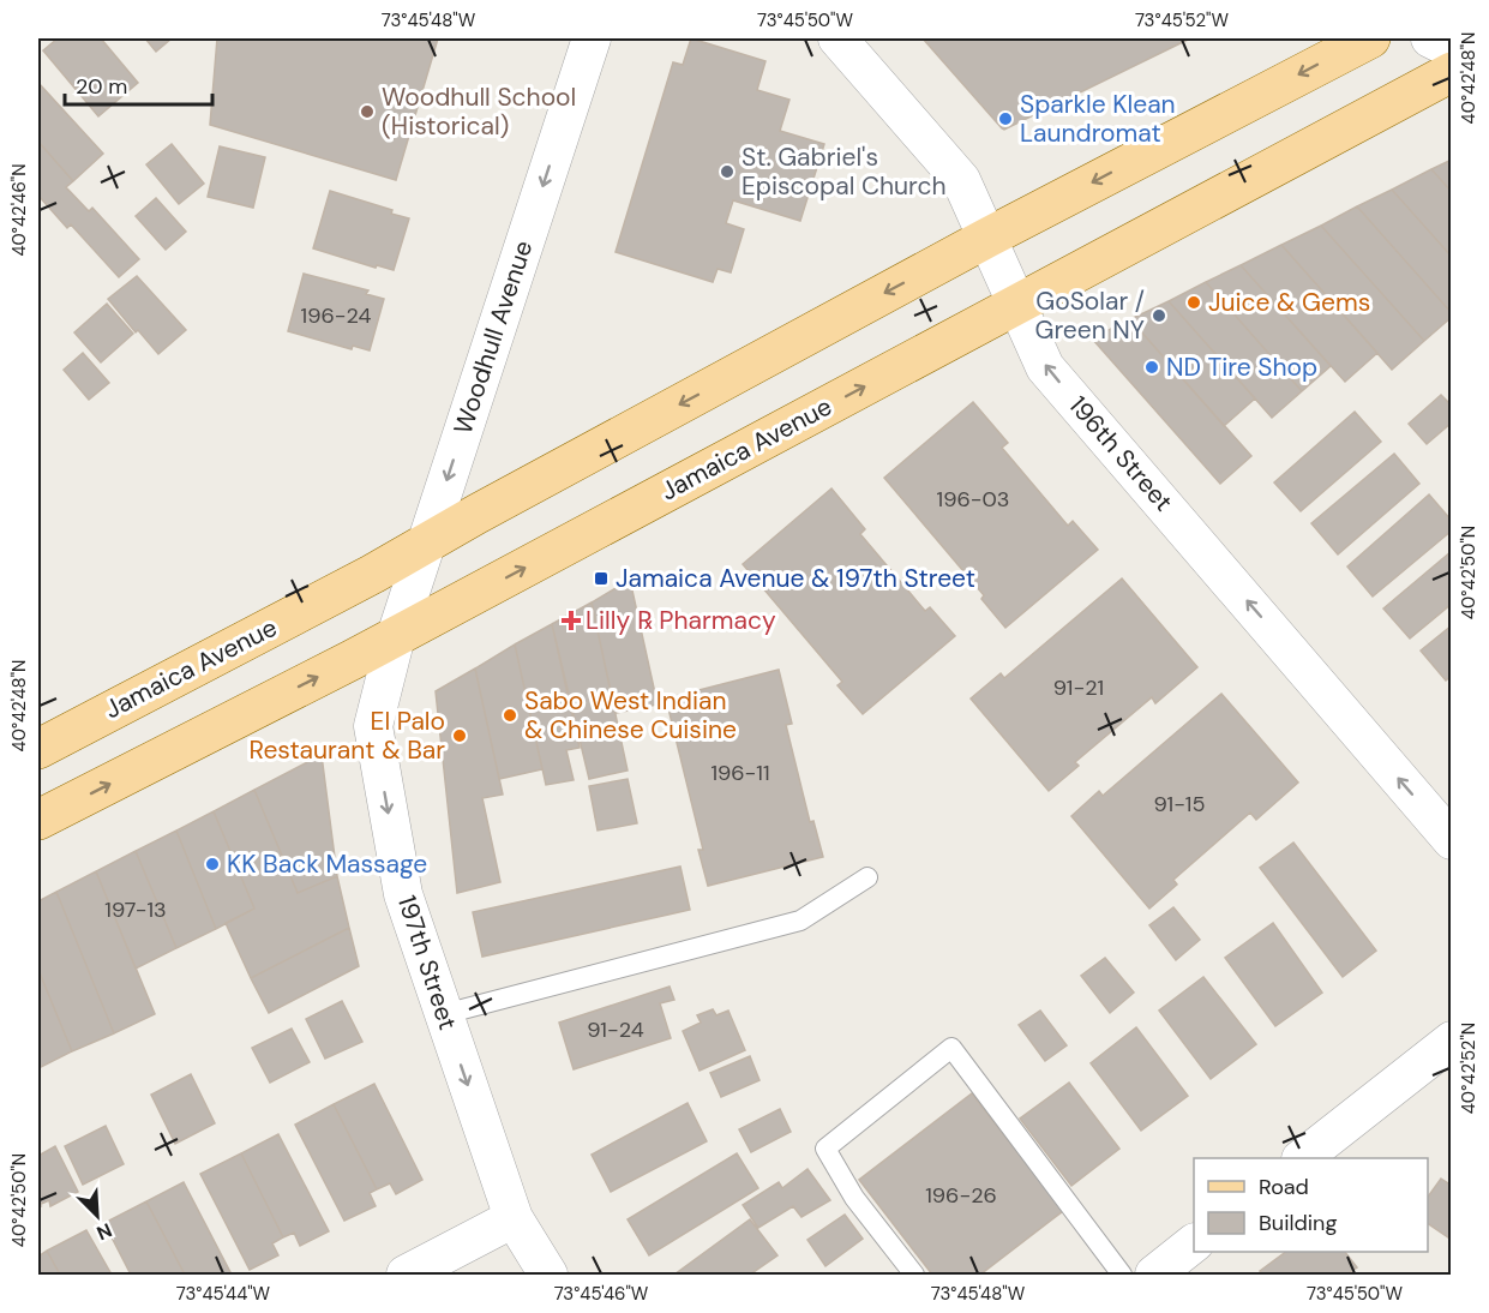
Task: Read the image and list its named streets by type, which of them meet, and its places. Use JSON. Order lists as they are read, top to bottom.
{
  "streets": {
    "main road": ["Jamaica Avenue"],
    "street": ["Woodhull Avenue", "196th Street", "197th Street"]
  },
  "crossings": [
    ["Woodhull Avenue", "Jamaica Avenue"],
    ["Woodhull Avenue", "197th Street"],
    ["Jamaica Avenue", "196th Street"],
    ["Jamaica Avenue", "197th Street"]
  ],
  "one_way": ["Woodhull Avenue", "196th Street", "197th Street"],
  "places": {
    "other": [
      "Woodhull School (Historical)",
      "Sparkle Klean Laundromat",
      "St. Gabriel's Episcopal Church",
      "Juice & Gems",
      "GoSolar / Green NY",
      "ND Tire Shop",
      "Sabo West Indian & Chinese Cuisine",
      "El Palo Restaurant & Bar",
      "KK Back Massage"
    ],
    "transit": ["Jamaica Avenue & 197th Street"],
    "health": ["Lilly ℞ Pharmacy"]
  },
  "house_numbers": [
    "196-24",
    "196-03",
    "91-21",
    "196-11",
    "91-15",
    "197-13",
    "91-24",
    "196-26"
  ],
  "legend": ["Road", "Building"],
  "scale_bar": "20 m",
  "north": "bottom right",
  "coordinates": [
    "73°45'48\"W",
    "73°45'50\"W",
    "73°45'52\"W",
    "40°42'48\"N",
    "40°42'46\"N",
    "40°42'50\"N",
    "40°42'52\"N",
    "73°45'44\"W",
    "73°45'46\"W"
  ]
}
